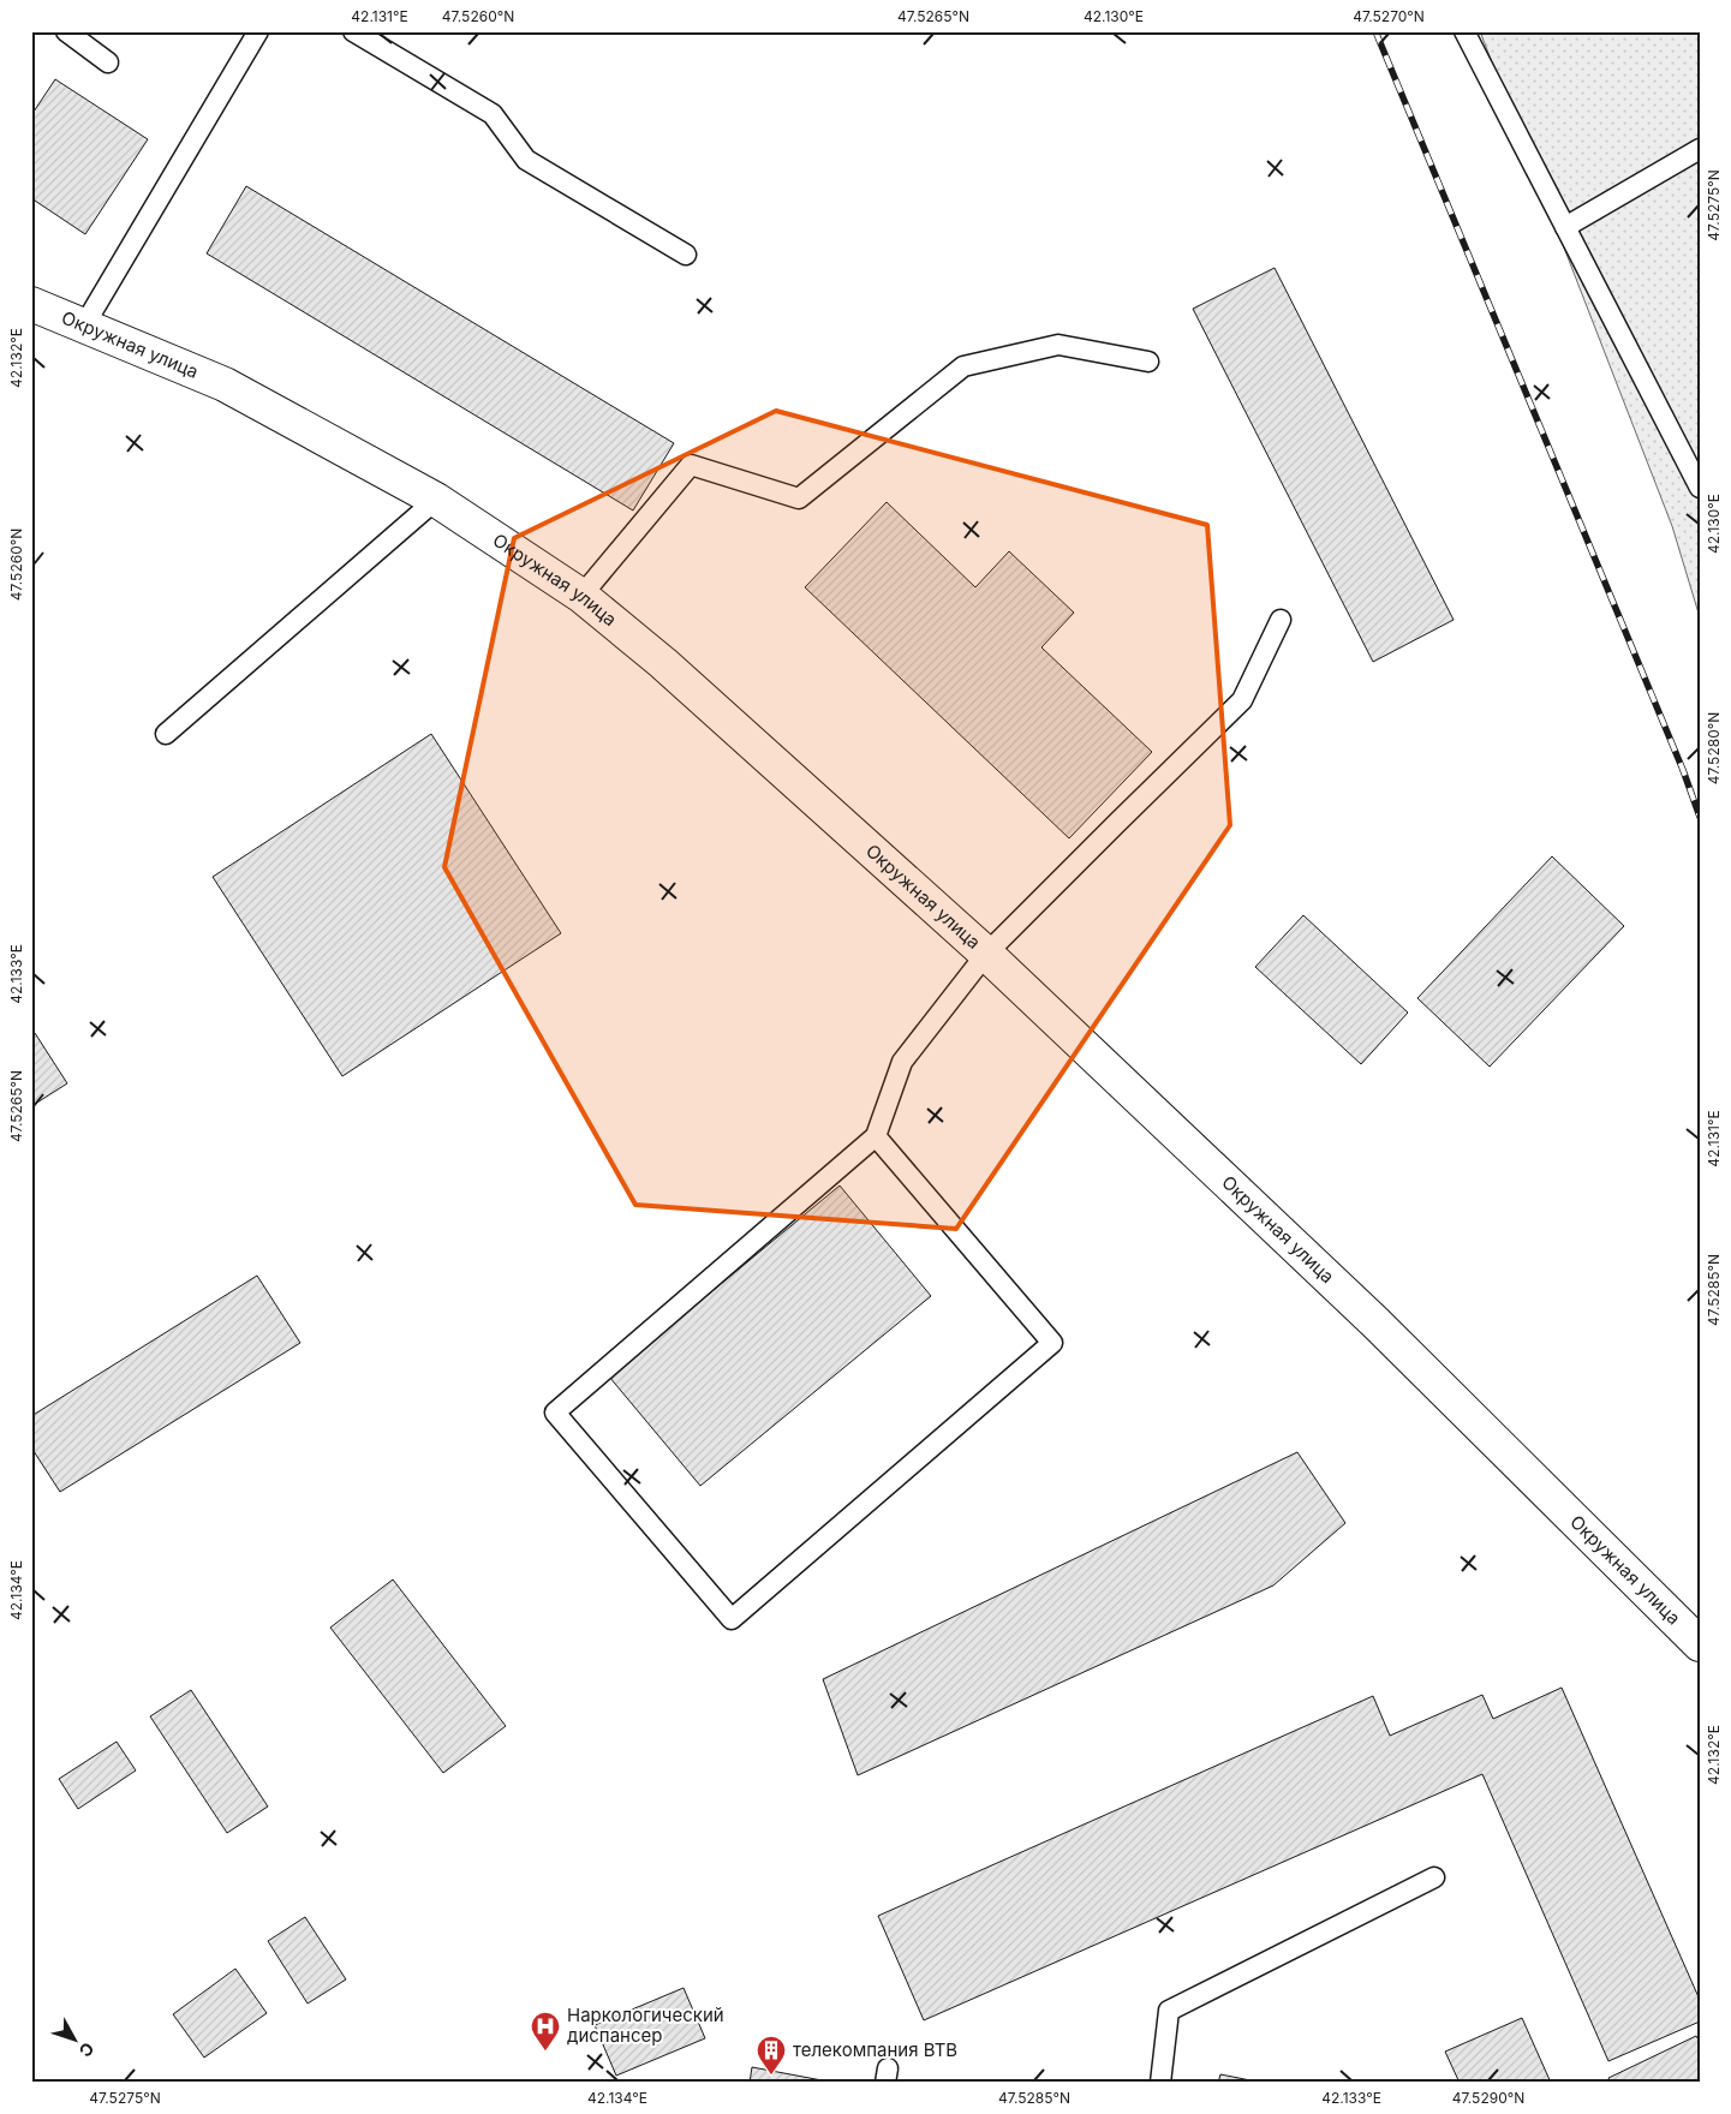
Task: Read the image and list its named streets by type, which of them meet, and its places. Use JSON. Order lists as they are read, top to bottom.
{
  "streets": {
    "main road": ["Окружная улица"]
  },
  "places": {
    "hospital": ["Наркологический диспансер"],
    "building": ["телекомпания ВТВ"]
  },
  "north": "bottom right",
  "coordinates": [
    "42.131°E",
    "47.5260°N",
    "47.5265°N",
    "42.130°E",
    "47.5270°N",
    "47.5275°N",
    "42.132°E",
    "47.5280°N",
    "42.133°E",
    "47.5285°N",
    "42.134°E",
    "47.5290°N"
  ]
}
